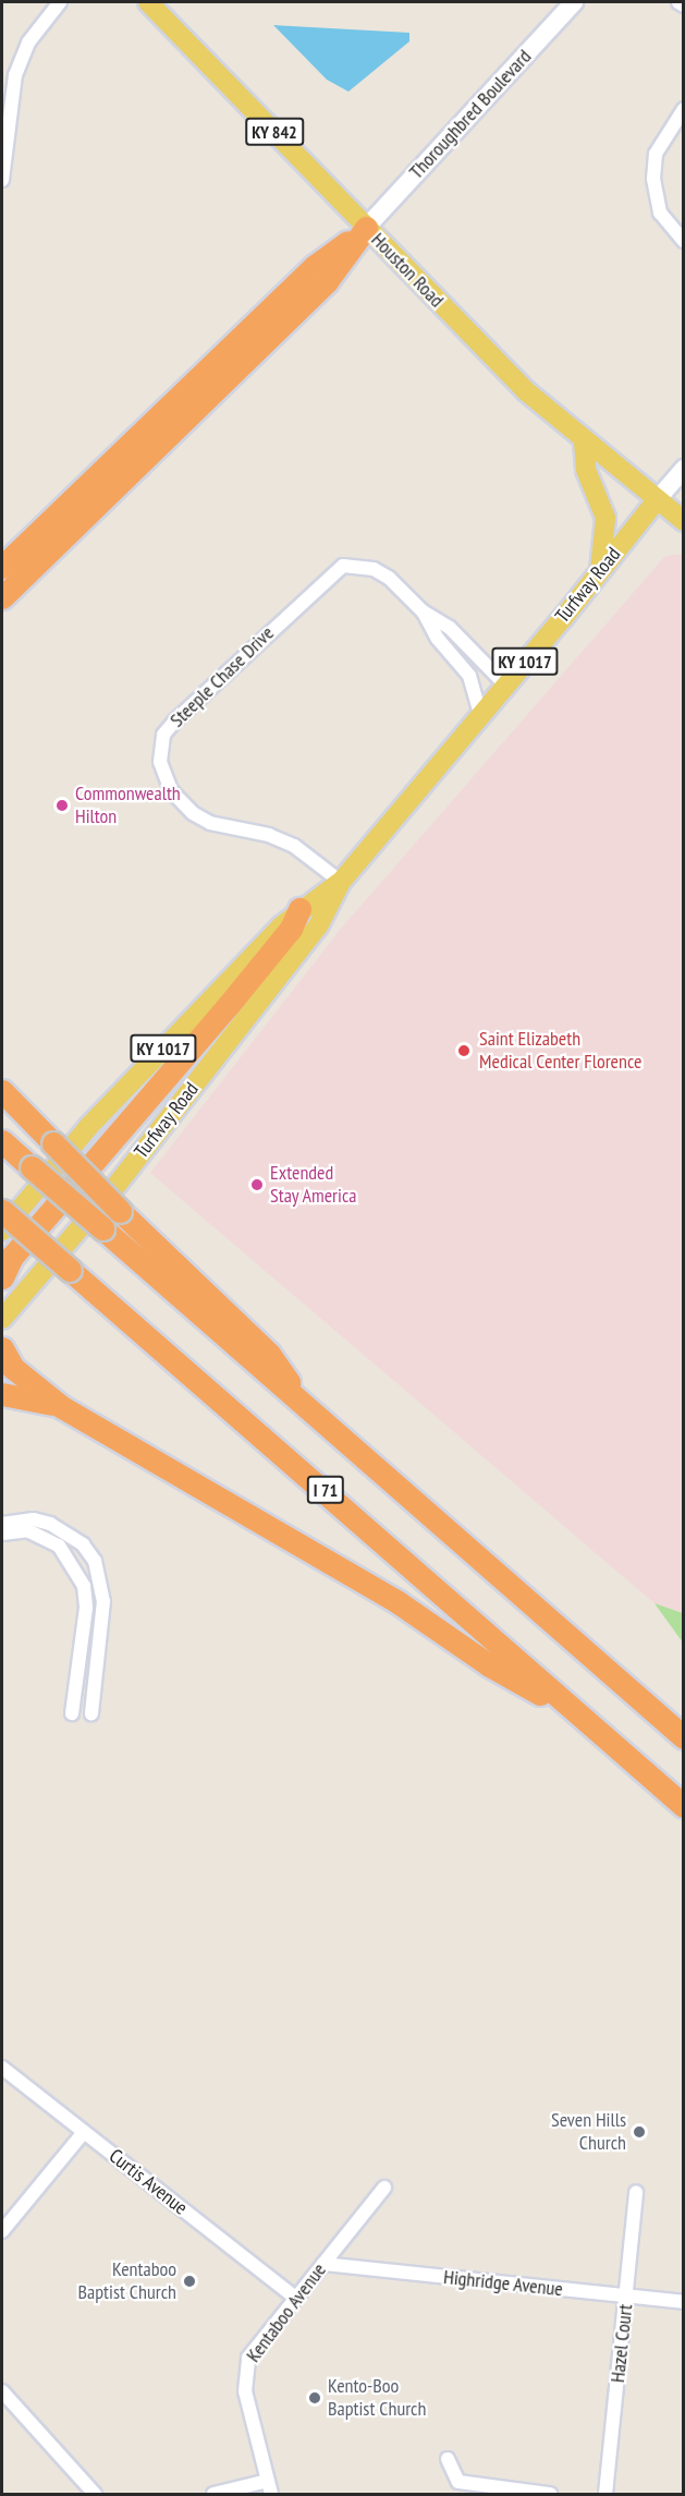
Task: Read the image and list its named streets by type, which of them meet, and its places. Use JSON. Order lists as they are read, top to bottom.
{
  "streets": {
    "highway": ["I 71"],
    "main road": [
      "Thoroughbred Boulevard",
      "KY 842",
      "Houston Road",
      "Turfway Road",
      "KY 1017"
    ],
    "street": [
      "Steeple Chase Drive",
      "Curtis Avenue",
      "Highridge Avenue",
      "Kentaboo Avenue",
      "Hazel Court"
    ]
  },
  "crossings": [
    ["Thoroughbred Boulevard", "Houston Road"],
    ["Houston Road", "Turfway Road"],
    ["Turfway Road", "Steeple Chase Drive"],
    ["Curtis Avenue", "Kentaboo Avenue"],
    ["Highridge Avenue", "Kentaboo Avenue"],
    ["Highridge Avenue", "Hazel Court"]
  ],
  "places": [
    "Commonwealth Hilton",
    "Saint Elizabeth Medical Center Florence",
    "Extended Stay America",
    "Seven Hills Church",
    "Kentaboo Baptist Church",
    "Kento-Boo Baptist Church"
  ]
}
